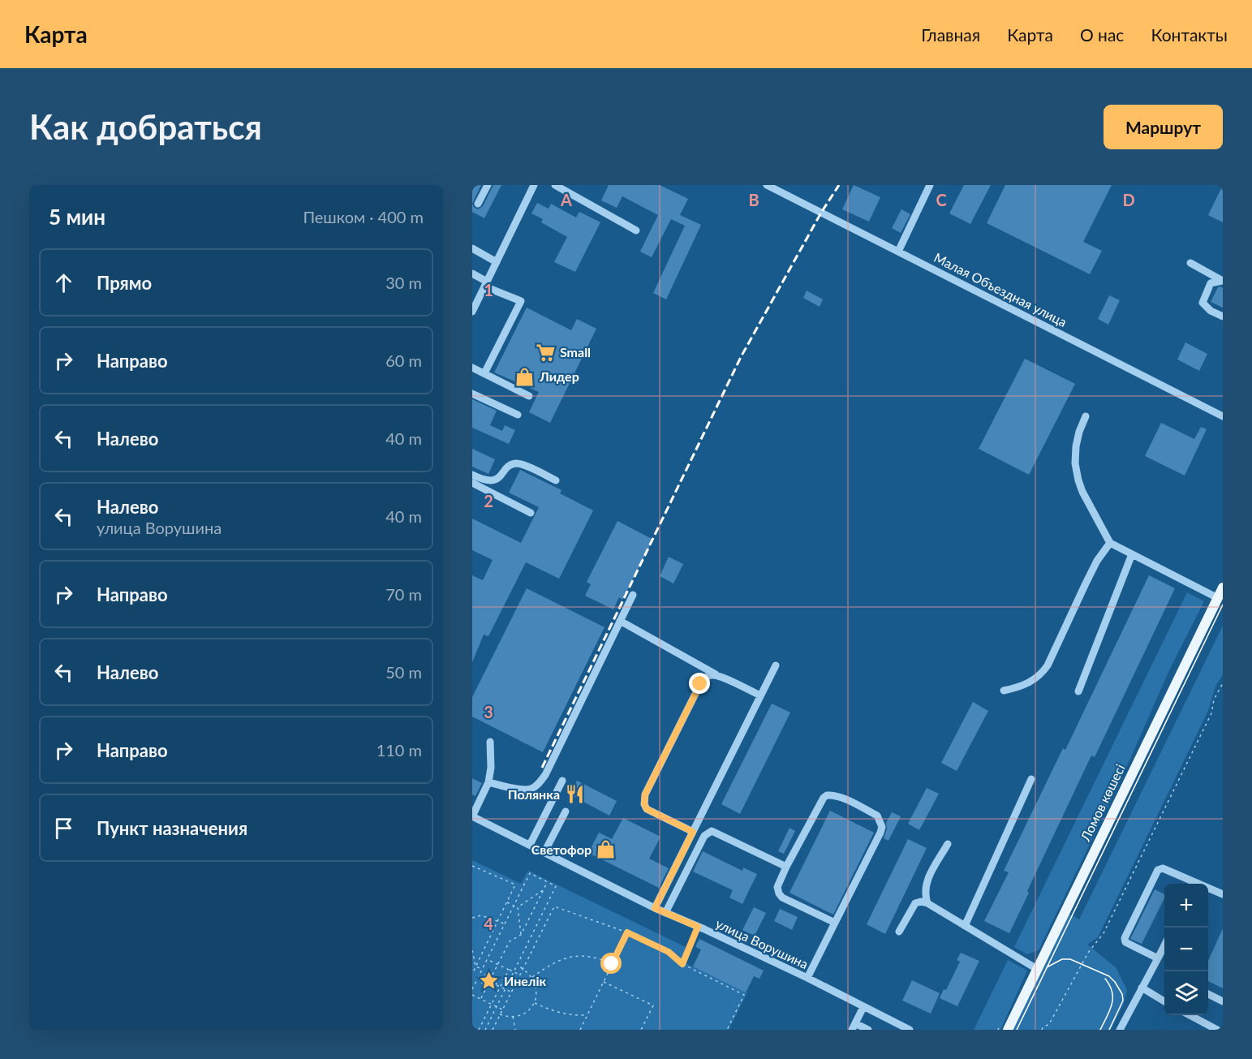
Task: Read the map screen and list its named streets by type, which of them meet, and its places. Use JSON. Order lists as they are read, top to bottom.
{
  "streets": {
    "main road": ["Ломов көшесі"],
    "street": ["Малая Объездная улица", "улица Ворушина"]
  },
  "places": {
    "supermarket": ["Small"],
    "shop": ["Лидер", "Светофор"],
    "restaurant": ["Полянка"],
    "place": ["Инелік"]
  },
  "page": {
    "header": "Карта",
    "nav": [
      "Главная",
      "Карта",
      "О нас",
      "Контакты"
    ],
    "buttons": "Маршрут",
    "title": "Как добраться",
    "heading": ["5 мин", "Пешком · 400 m"],
    "list": [
      ["Прямо", "30 m"],
      ["Направо", "60 m"],
      ["Налево", "40 m"],
      ["Налево", "улица Ворушина", "40 m"],
      ["Направо", "70 m"],
      ["Налево", "50 m"],
      ["Направо", "110 m"],
      "Пункт назначения"
    ],
    "map_buttons": ["+", "−"]
  },
  "grid": {
    "columns": [
      "A",
      "B",
      "C",
      "D"
    ],
    "rows": [
      "1",
      "2",
      "3",
      "4"
    ]
  }
}
